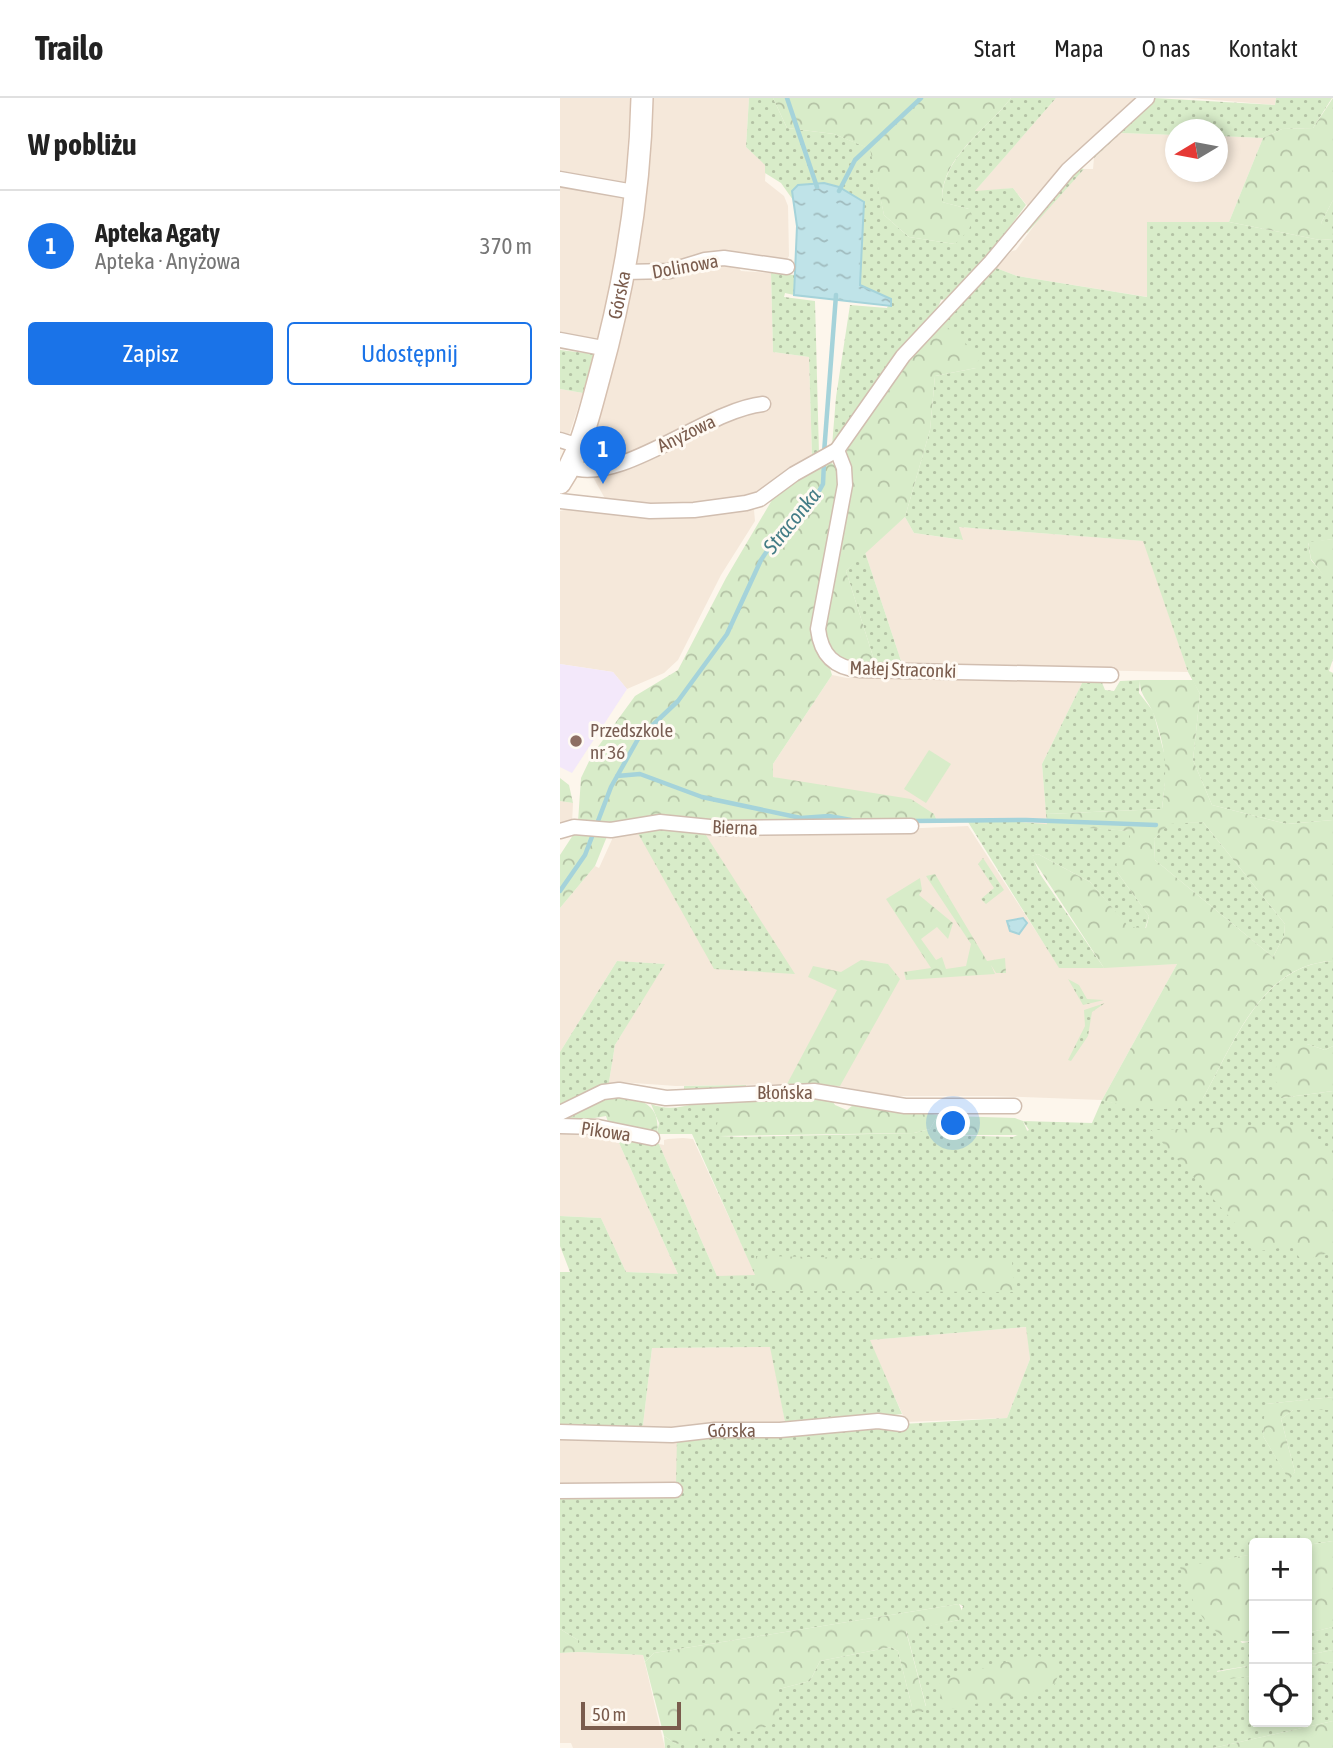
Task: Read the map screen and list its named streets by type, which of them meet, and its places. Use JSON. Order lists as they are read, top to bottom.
{
  "streets": {
    "street": [
      "Dolinowa",
      "Górska",
      "Anyżowa",
      "Małej Straconki",
      "Bierna",
      "Błońska",
      "Pikowa"
    ]
  },
  "crossings": [
    ["Dolinowa", "Górska"],
    ["Górska", "Anyżowa"]
  ],
  "water": ["Straconka"],
  "places": ["Przedszkole nr 36"],
  "scale_bar": "50 m",
  "north": "left",
  "page": {
    "header": "Trailo",
    "nav": [
      "Start",
      "Mapa",
      "O nas",
      "Kontakt"
    ],
    "heading": "W pobliżu",
    "list": [
      {
        "mark": "1",
        "name": "Apteka Agaty",
        "note": "Apteka · Anyżowa",
        "value": "370 m"
      }
    ],
    "buttons": ["Zapisz", "Udostępnij"],
    "pins": "1",
    "map_buttons": ["+", "−"],
    "scale": "50 m"
  }
}
